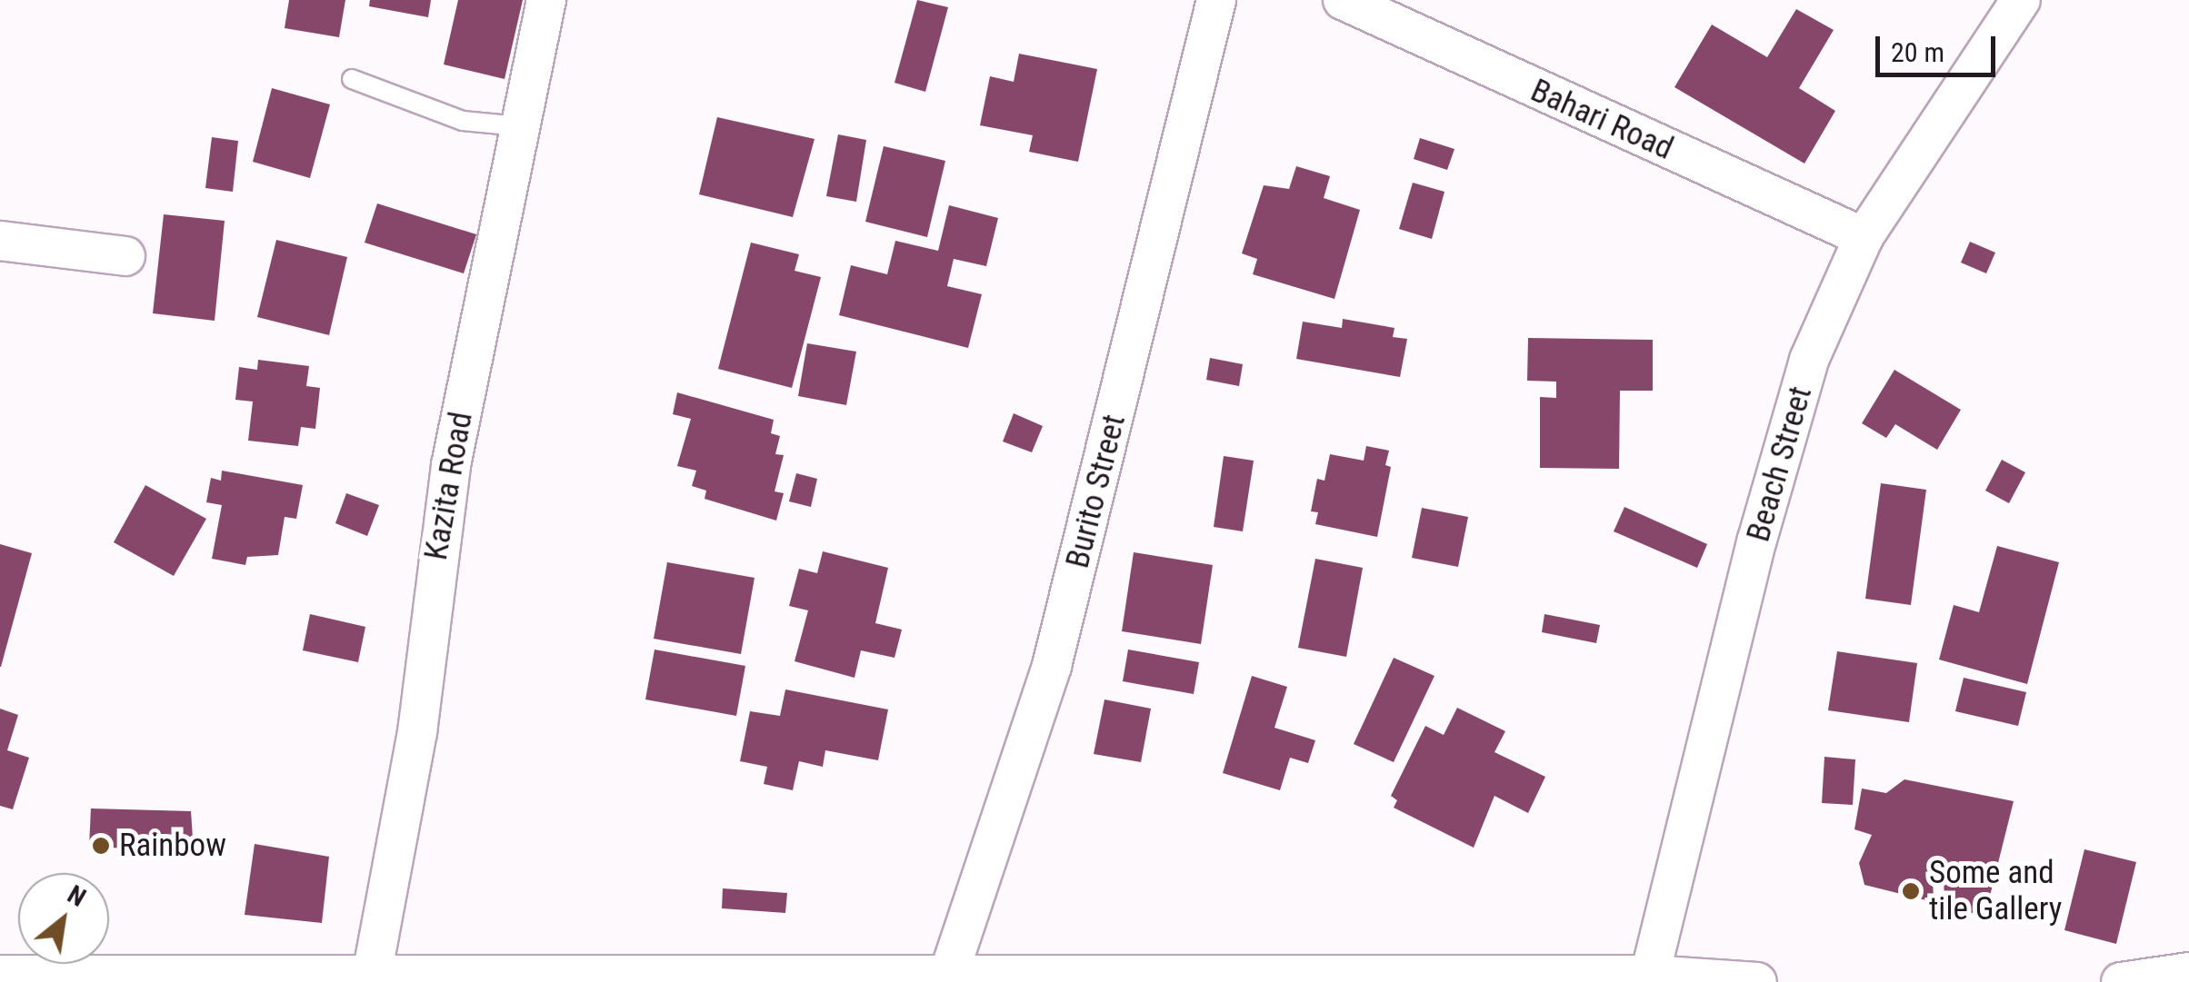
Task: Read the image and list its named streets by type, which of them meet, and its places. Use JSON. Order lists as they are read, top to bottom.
{
  "streets": {
    "street": [
      "Bahari Road",
      "Beach Street",
      "Kazita Road",
      "Burito Street"
    ]
  },
  "crossings": [
    ["Bahari Road", "Beach Street"]
  ],
  "places": ["Rainbow", "Some and tile Gallery"],
  "scale_bar": "20 m",
  "north": "top right"
}
